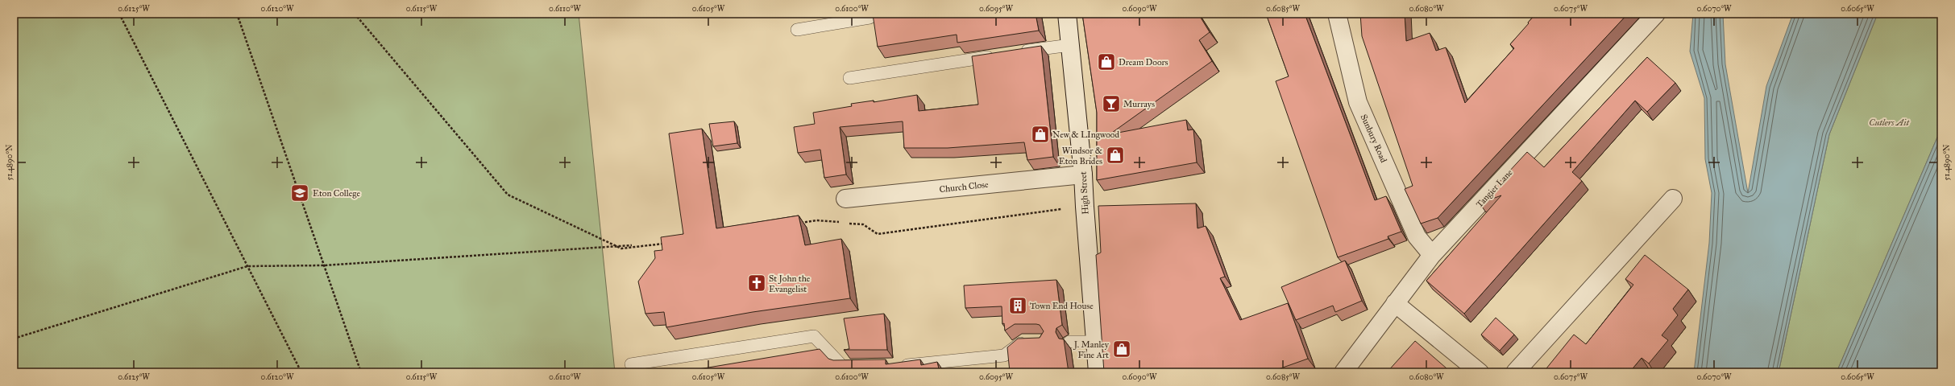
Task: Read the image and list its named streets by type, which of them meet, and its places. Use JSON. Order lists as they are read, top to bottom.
{
  "streets": {
    "street": [
      "Sunbury Road",
      "Church Close",
      "Tangier Lane",
      "High Street"
    ]
  },
  "crossings": [
    ["Sunbury Road", "Tangier Lane"],
    ["Church Close", "High Street"]
  ],
  "parks": ["Cutlers Ait"],
  "places": {
    "shop": [
      "Dream Doors",
      "New & LIngwood",
      "Windsor & Eton Brides",
      "J. Manley Fine Art"
    ],
    "bar": ["Murrays"],
    "school or university": ["Eton College"],
    "church": ["St John the Evangelist"],
    "building": ["Town End House"]
  },
  "coordinates": [
    "0.6125°W",
    "0.6120°W",
    "0.6115°W",
    "0.6110°W",
    "0.6105°W",
    "0.6100°W",
    "0.6095°W",
    "0.6090°W",
    "0.6085°W",
    "0.6080°W",
    "0.6075°W",
    "0.6070°W",
    "0.6065°W",
    "51.4890°N"
  ]
}
